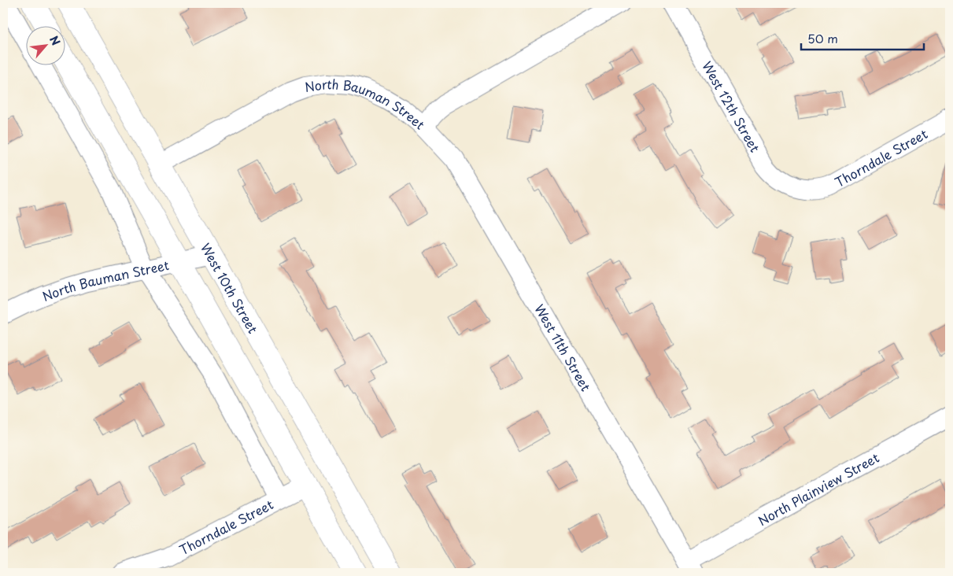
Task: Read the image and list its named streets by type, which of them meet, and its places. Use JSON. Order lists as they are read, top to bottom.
{
  "streets": {
    "main road": ["West 10th Street"],
    "street": [
      "North Bauman Street",
      "West 12th Street",
      "Thorndale Street",
      "West 11th Street",
      "North Plainview Street"
    ]
  },
  "crossings": [
    ["North Bauman Street", "West 10th Street"],
    ["North Bauman Street", "West 11th Street"],
    ["West 12th Street", "Thorndale Street"],
    ["West 11th Street", "North Plainview Street"]
  ],
  "scale_bar": "50 m",
  "north": "top right"
}
